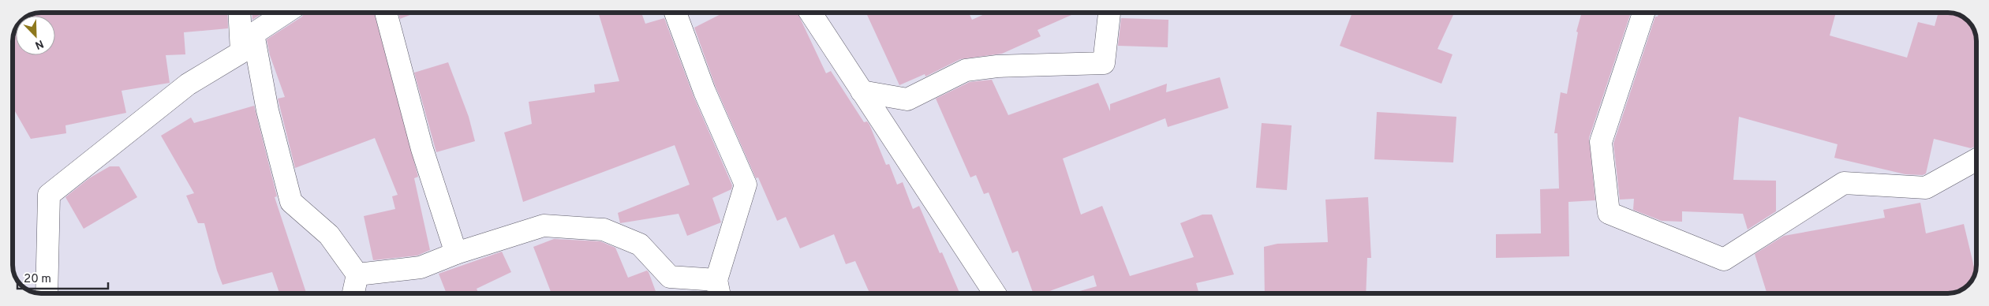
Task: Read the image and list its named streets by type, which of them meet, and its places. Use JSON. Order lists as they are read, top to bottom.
{
  "scale_bar": "20 m",
  "north": "bottom right"
}
